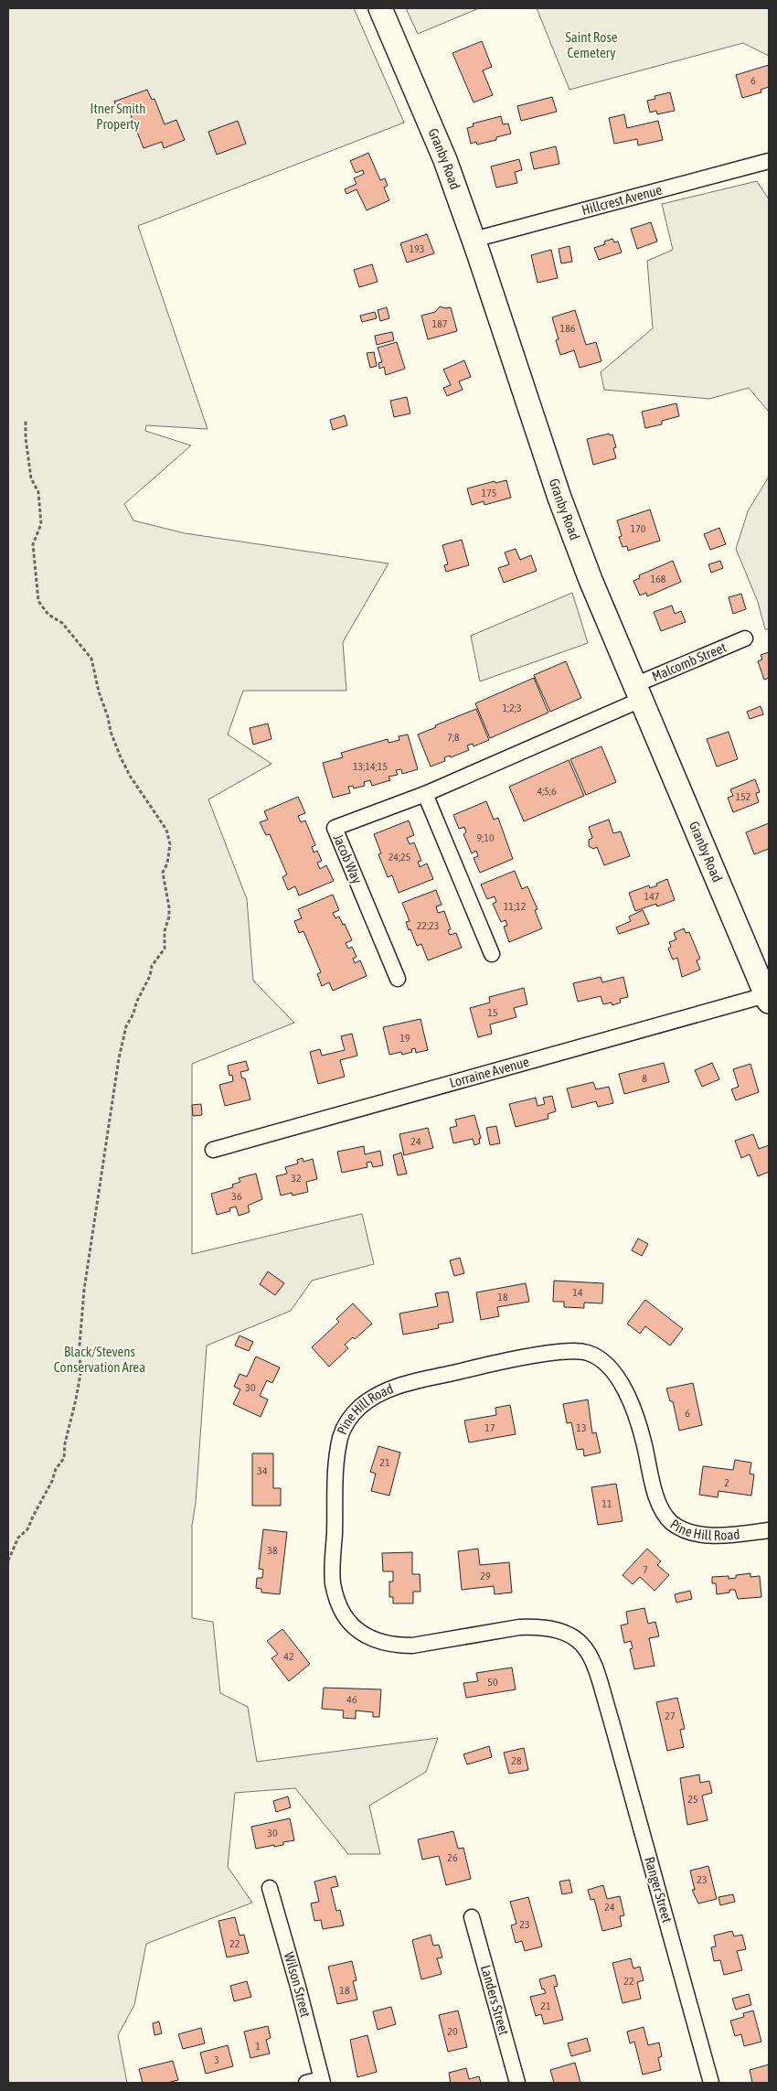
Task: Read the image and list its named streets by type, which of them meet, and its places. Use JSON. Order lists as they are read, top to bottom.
{
  "streets": {
    "main road": ["Granby Road"],
    "street": [
      "Hillcrest Avenue",
      "Malcomb Street",
      "Jacob Way",
      "Lorraine Avenue",
      "Pine Hill Road",
      "Ranger Street",
      "Wilson Street",
      "Landers Street"
    ]
  },
  "crossings": [
    ["Granby Road", "Hillcrest Avenue"],
    ["Granby Road", "Malcomb Street"],
    ["Granby Road", "Jacob Way"],
    ["Granby Road", "Lorraine Avenue"],
    ["Malcomb Street", "Jacob Way"],
    ["Pine Hill Road", "Ranger Street"]
  ],
  "parks": ["Saint Rose Cemetery", "Itner Smith Property", "Black/Stevens Conservation Area"],
  "house_numbers": [
    "6",
    "193",
    "187",
    "186",
    "175",
    "170",
    "168",
    "1;2;3",
    "7;8",
    "13;14;15",
    "4;5;6",
    "152",
    "9;10",
    "24;25",
    "147",
    "11;12",
    "22;23",
    "15",
    "19",
    "8",
    "24",
    "32",
    "36",
    "14",
    "18",
    "30",
    "6",
    "17",
    "13",
    "21",
    "34",
    "2",
    "11",
    "38",
    "7",
    "29",
    "42",
    "50",
    "46",
    "27",
    "28",
    "25",
    "30",
    "26",
    "23",
    "24",
    "23",
    "22",
    "22",
    "18",
    "21",
    "20",
    "1",
    "3"
  ]
}
